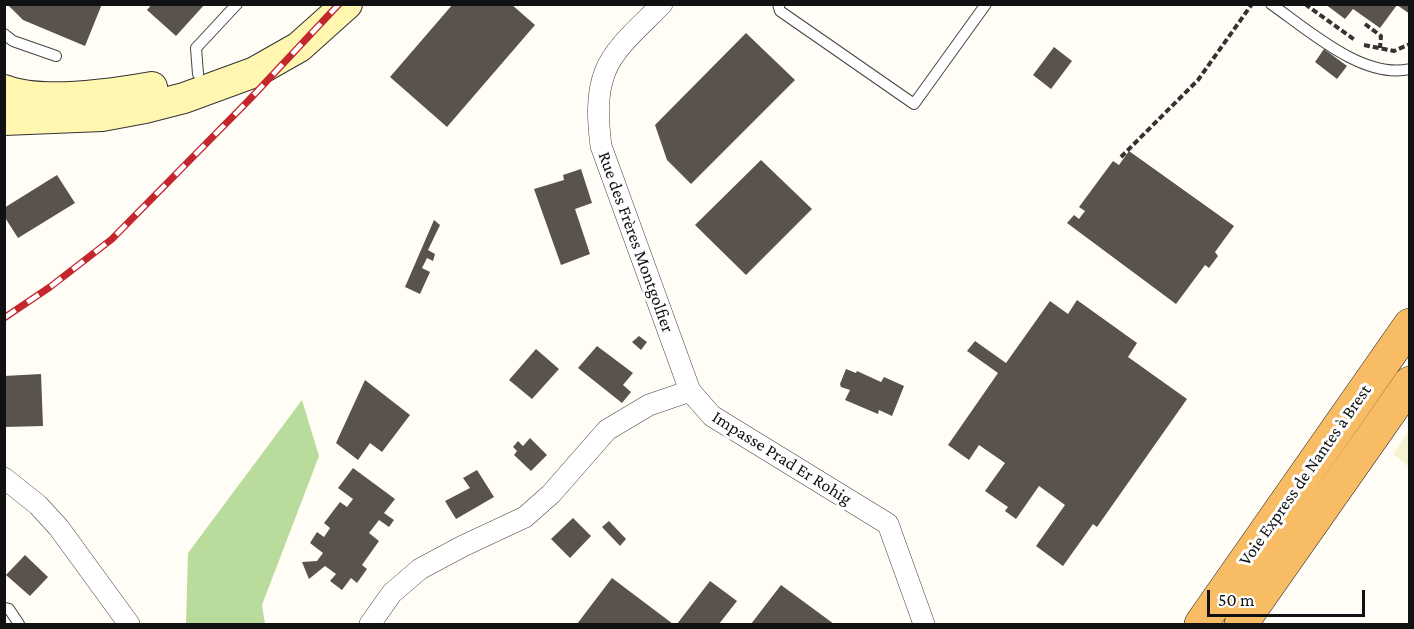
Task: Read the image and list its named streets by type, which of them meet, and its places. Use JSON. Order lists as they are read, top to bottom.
{
  "streets": {
    "highway": ["Voie Express de Nantes à Brest"],
    "street": ["Rue des Frères Montgolfier", "Impasse Prad Er Rohig"]
  },
  "crossings": [
    ["Rue des Frères Montgolfier", "Impasse Prad Er Rohig"]
  ],
  "scale_bar": "50 m"
}
